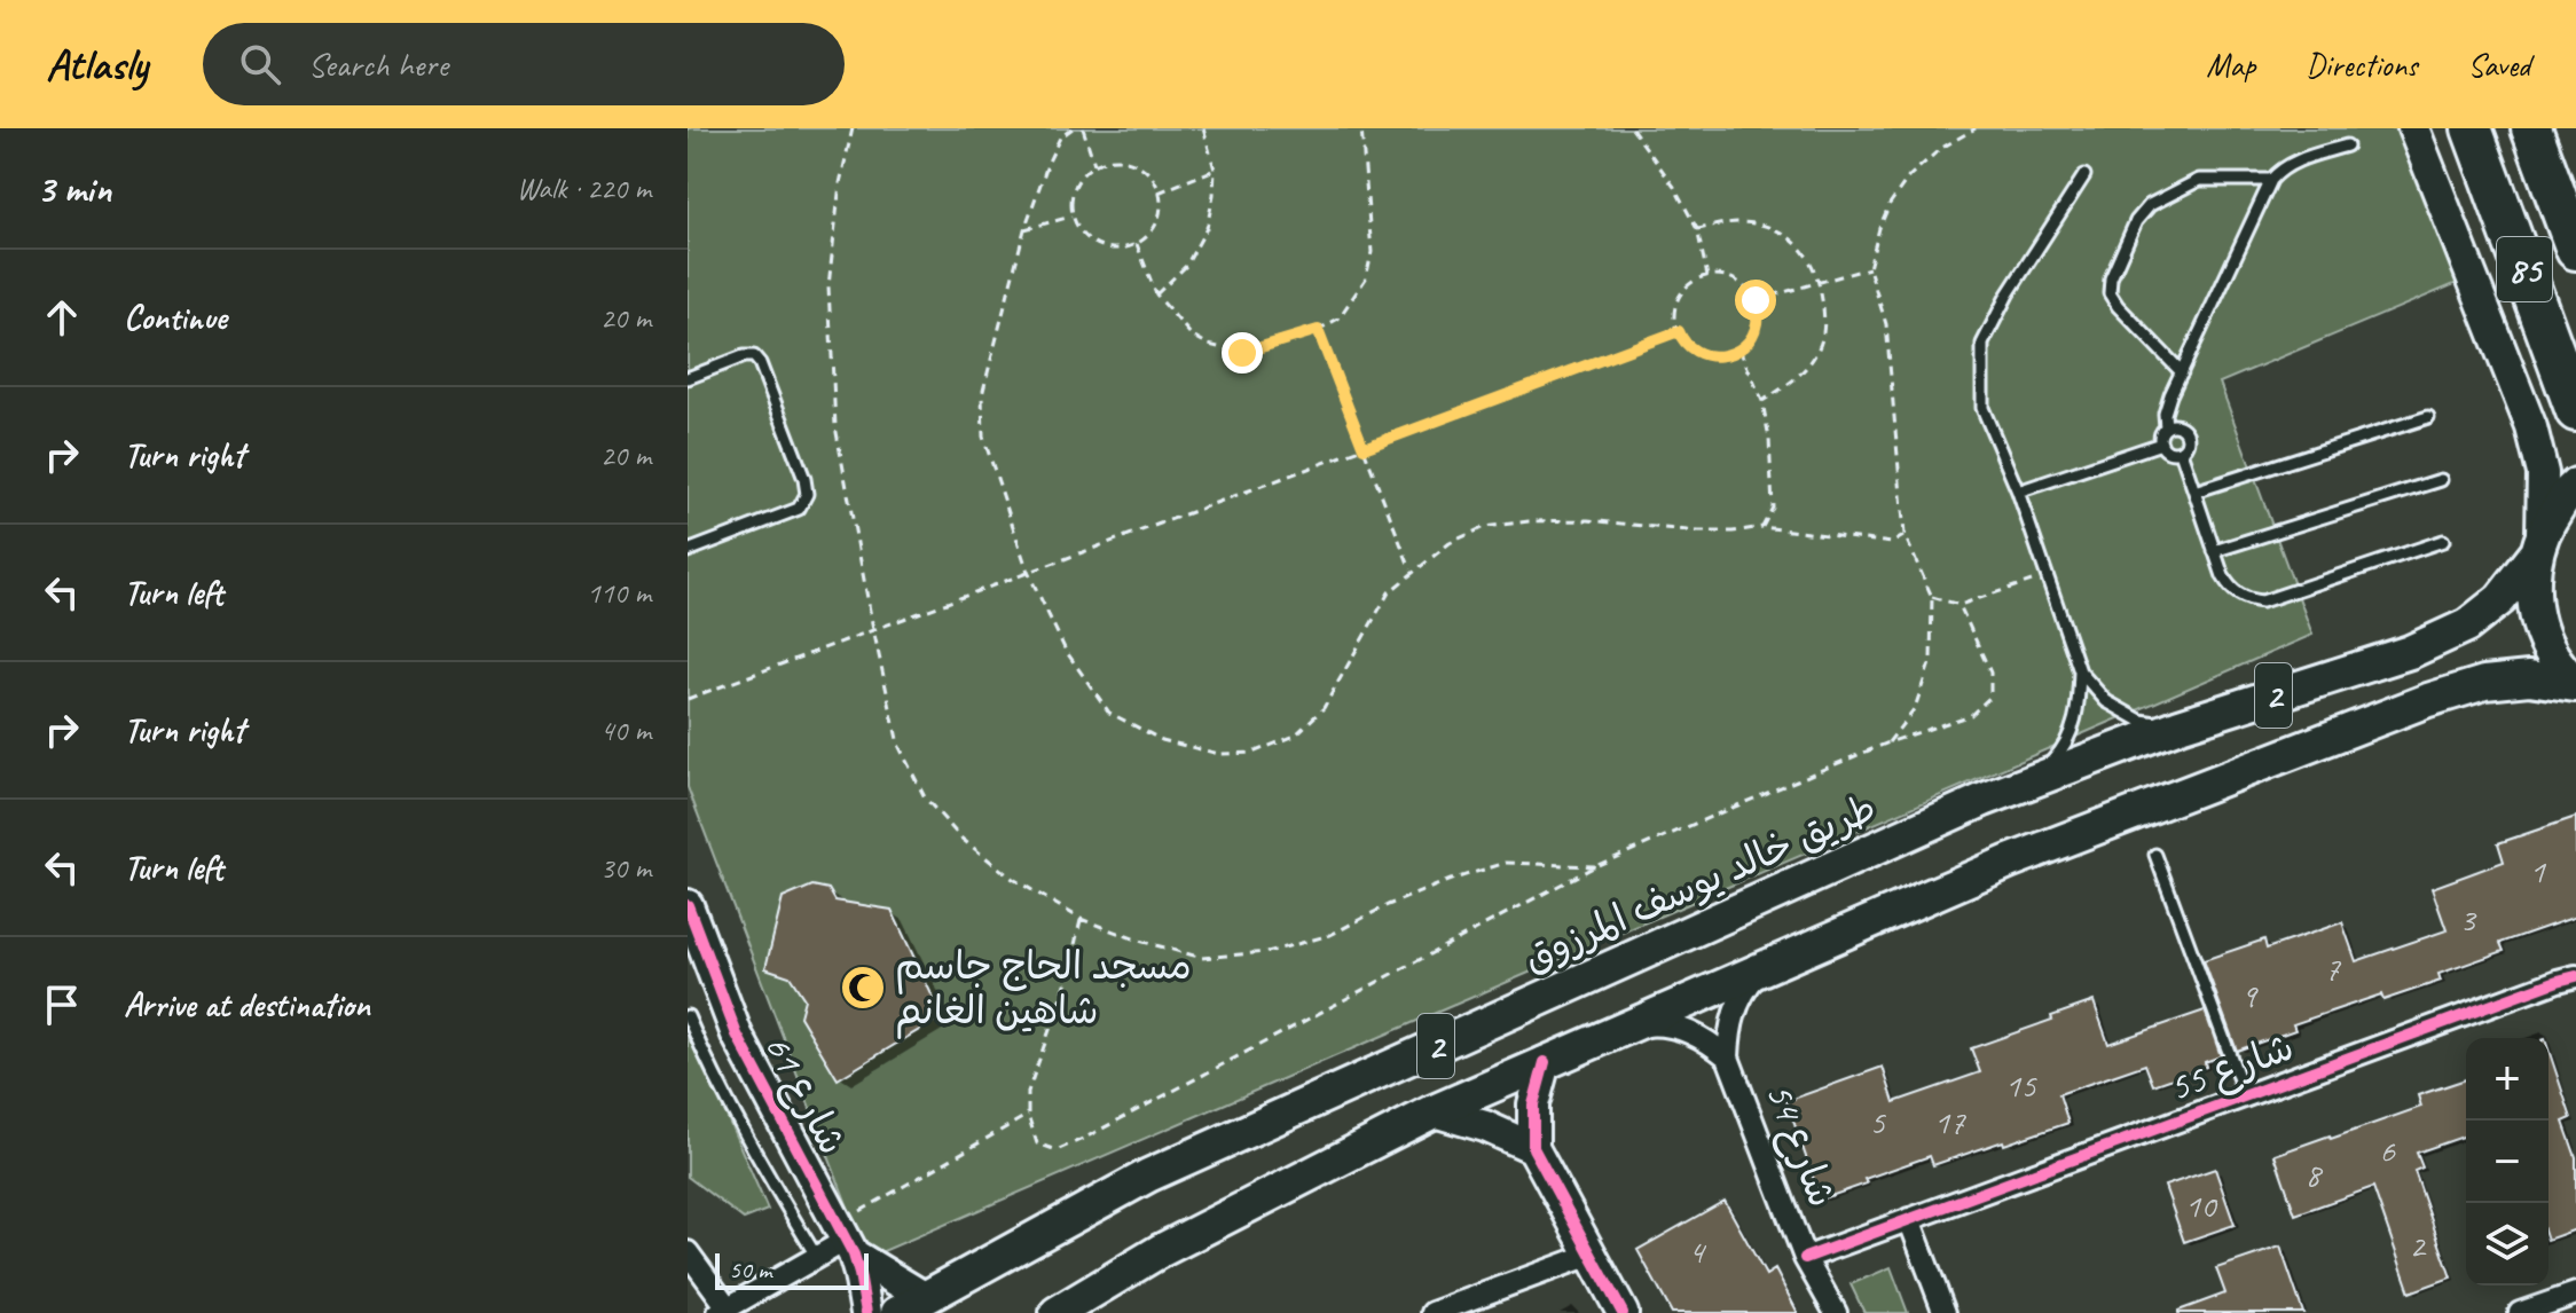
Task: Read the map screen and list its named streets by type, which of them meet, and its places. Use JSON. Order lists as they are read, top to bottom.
{
  "streets": {
    "highway": ["85"],
    "main road": ["2", "طريق خالد يوسف المرزوق"],
    "street": ["شارع 55", "شارع 61", "شارع 54"]
  },
  "crossings": [
    ["2", "طريق خالد يوسف المرزوق"],
    ["2", "شارع 54"],
    ["شارع 55", "شارع 54"]
  ],
  "places": {
    "mosque": ["مسجد الحاج جاسم شاهين الغانم"]
  },
  "house_numbers": [
    "1",
    "3",
    "7",
    "9",
    "15",
    "5",
    "17",
    "6",
    "8",
    "10",
    "2",
    "4"
  ],
  "scale_bar": "50 m",
  "page": {
    "header": "Atlasly",
    "search": "Search here",
    "nav": ["Map", "Directions", "Saved"],
    "heading": ["3 min", "Walk · 220 m"],
    "list": [
      ["Continue", "20 m"],
      ["Turn right", "20 m"],
      ["Turn left", "110 m"],
      ["Turn right", "40 m"],
      ["Turn left", "30 m"],
      "Arrive at destination"
    ],
    "map_buttons": ["+", "−"],
    "scale": "50 m"
  }
}
